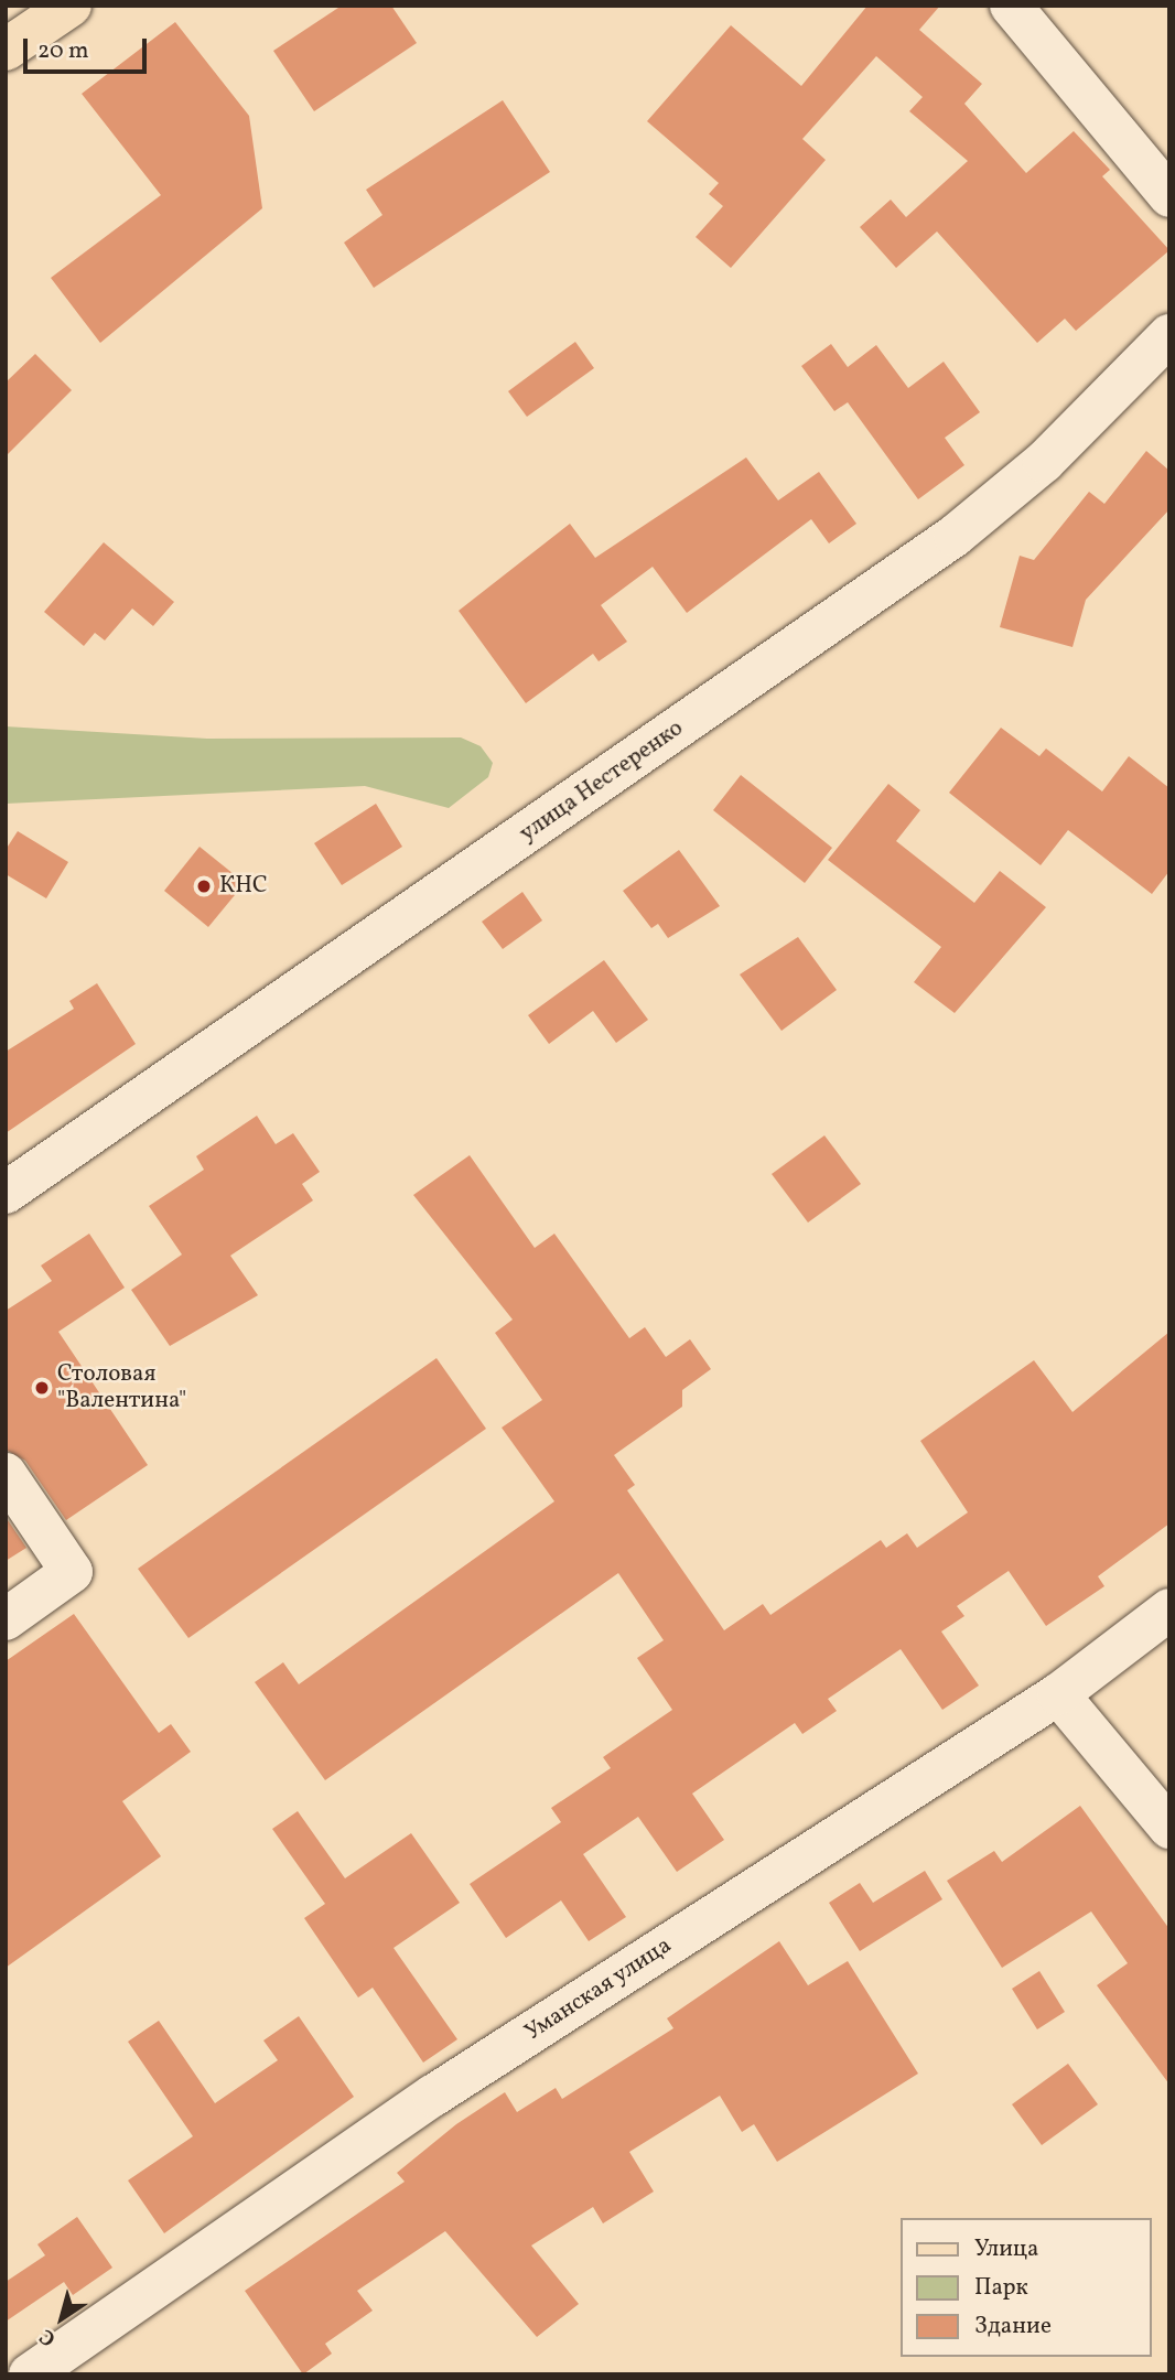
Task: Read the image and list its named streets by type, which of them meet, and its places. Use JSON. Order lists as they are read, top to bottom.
{
  "streets": {
    "street": ["улица Нестеренко", "Уманская улица"]
  },
  "places": ["КНС", "Столовая \"Валентина\""],
  "legend": ["Улица", "Парк", "Здание"],
  "scale_bar": "20 m",
  "north": "bottom left"
}
